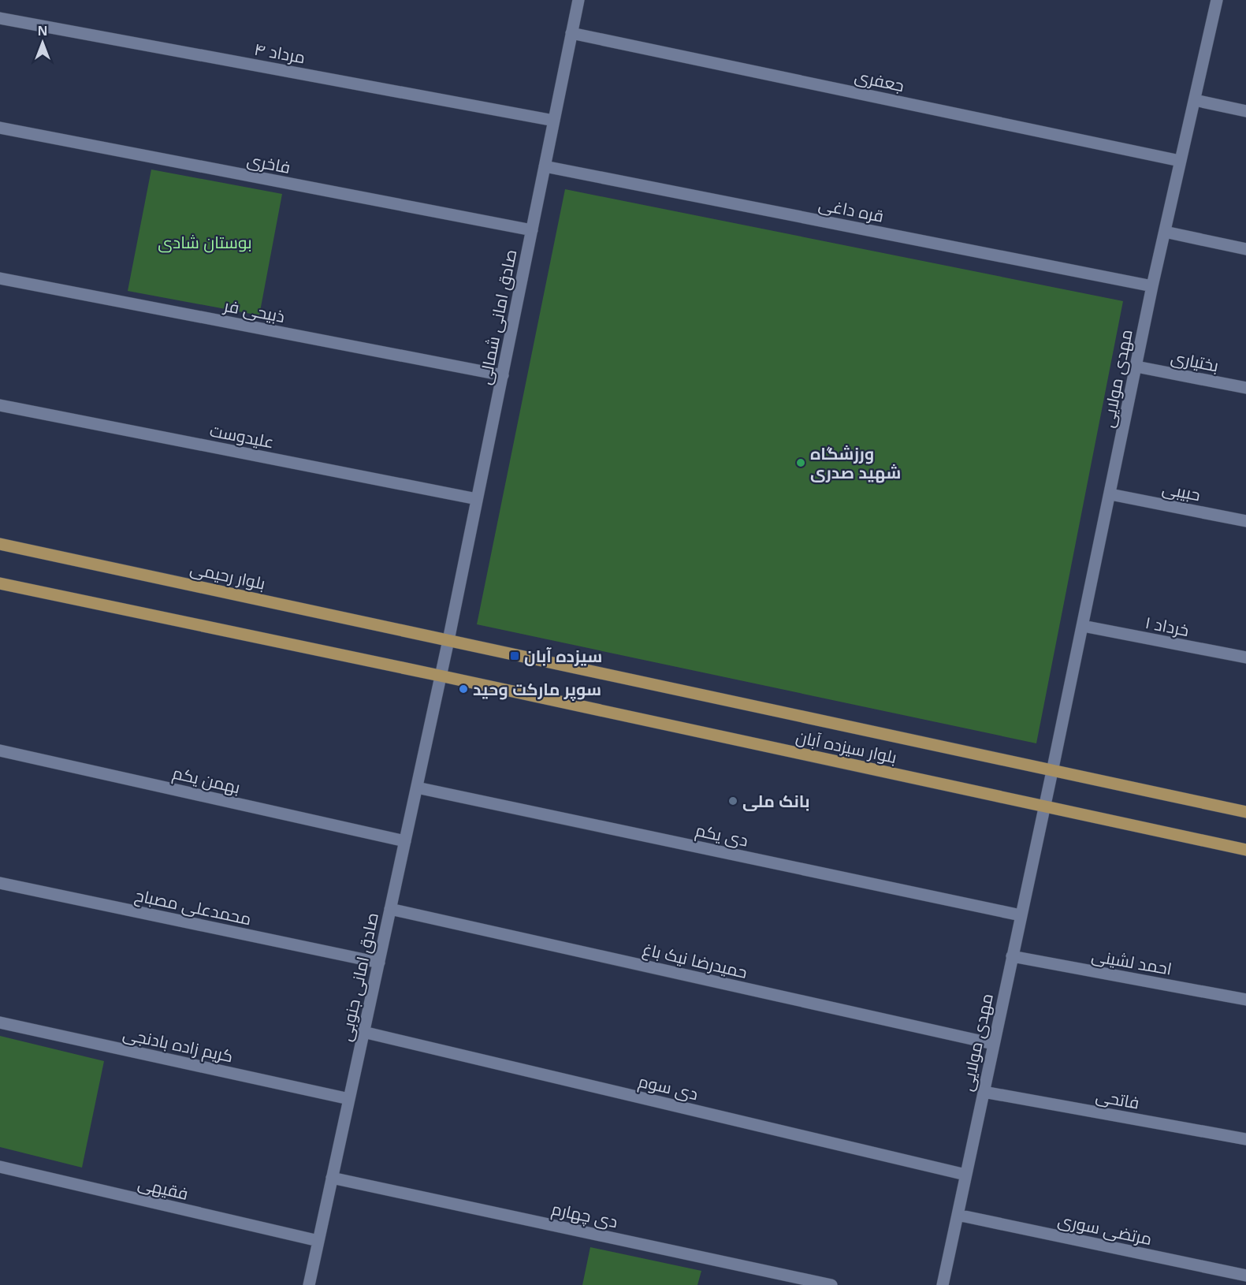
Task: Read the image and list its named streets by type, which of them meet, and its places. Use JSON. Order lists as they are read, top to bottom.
{
  "streets": {
    "main road": ["بلوار رحیمی", "بلوار سیزده آبان"],
    "street": [
      "مرداد ۴",
      "جعفری",
      "فاخری",
      "قره داغی",
      "ذبیحی فر",
      "صادق امانی شمالی",
      "بختیاری",
      "مهدی مولایی",
      "علیدوست",
      "حبیبی",
      "خرداد ۱",
      "بهمن یکم",
      "دی یکم",
      "محمدعلی مصباح",
      "حمیدرضا نیک باغ",
      "احمد لشینی",
      "صادق امانی جنوبی",
      "کریم زاده بادنجی",
      "دی سوم",
      "فاتحی",
      "فقیهی",
      "دی چهارم",
      "مرتضی سوری"
    ]
  },
  "crossings": [
    ["مرداد ۴", "صادق امانی شمالی"],
    ["جعفری", "صادق امانی شمالی"],
    ["جعفری", "مهدی مولایی"],
    ["فاخری", "صادق امانی شمالی"],
    ["قره داغی", "صادق امانی شمالی"],
    ["قره داغی", "مهدی مولایی"],
    ["ذبیحی فر", "صادق امانی شمالی"],
    ["صادق امانی شمالی", "علیدوست"],
    ["صادق امانی شمالی", "بلوار رحیمی"],
    ["صادق امانی شمالی", "بلوار سیزده آبان"],
    ["صادق امانی شمالی", "صادق امانی جنوبی"],
    ["بختیاری", "مهدی مولایی"],
    ["مهدی مولایی", "حبیبی"],
    ["مهدی مولایی", "خرداد ۱"],
    ["مهدی مولایی", "بلوار سیزده آبان"],
    ["مهدی مولایی", "دی یکم"],
    ["مهدی مولایی", "حمیدرضا نیک باغ"],
    ["مهدی مولایی", "احمد لشینی"],
    ["مهدی مولایی", "دی سوم"],
    ["مهدی مولایی", "فاتحی"],
    ["مهدی مولایی", "مرتضی سوری"],
    ["بلوار رحیمی", "بلوار سیزده آبان"],
    ["بلوار سیزده آبان", "صادق امانی جنوبی"],
    ["بهمن یکم", "صادق امانی جنوبی"],
    ["دی یکم", "صادق امانی جنوبی"],
    ["محمدعلی مصباح", "صادق امانی جنوبی"],
    ["حمیدرضا نیک باغ", "صادق امانی جنوبی"],
    ["صادق امانی جنوبی", "کریم زاده بادنجی"],
    ["صادق امانی جنوبی", "دی سوم"],
    ["صادق امانی جنوبی", "فقیهی"],
    ["صادق امانی جنوبی", "دی چهارم"]
  ],
  "parks": ["بوستان شادی"],
  "places": {
    "other": ["ورزشگاه شهید صدری", "سوپر مارکت وحید", "بانک ملی"],
    "transit": ["سیزده آبان"]
  },
  "north": "top"
}
